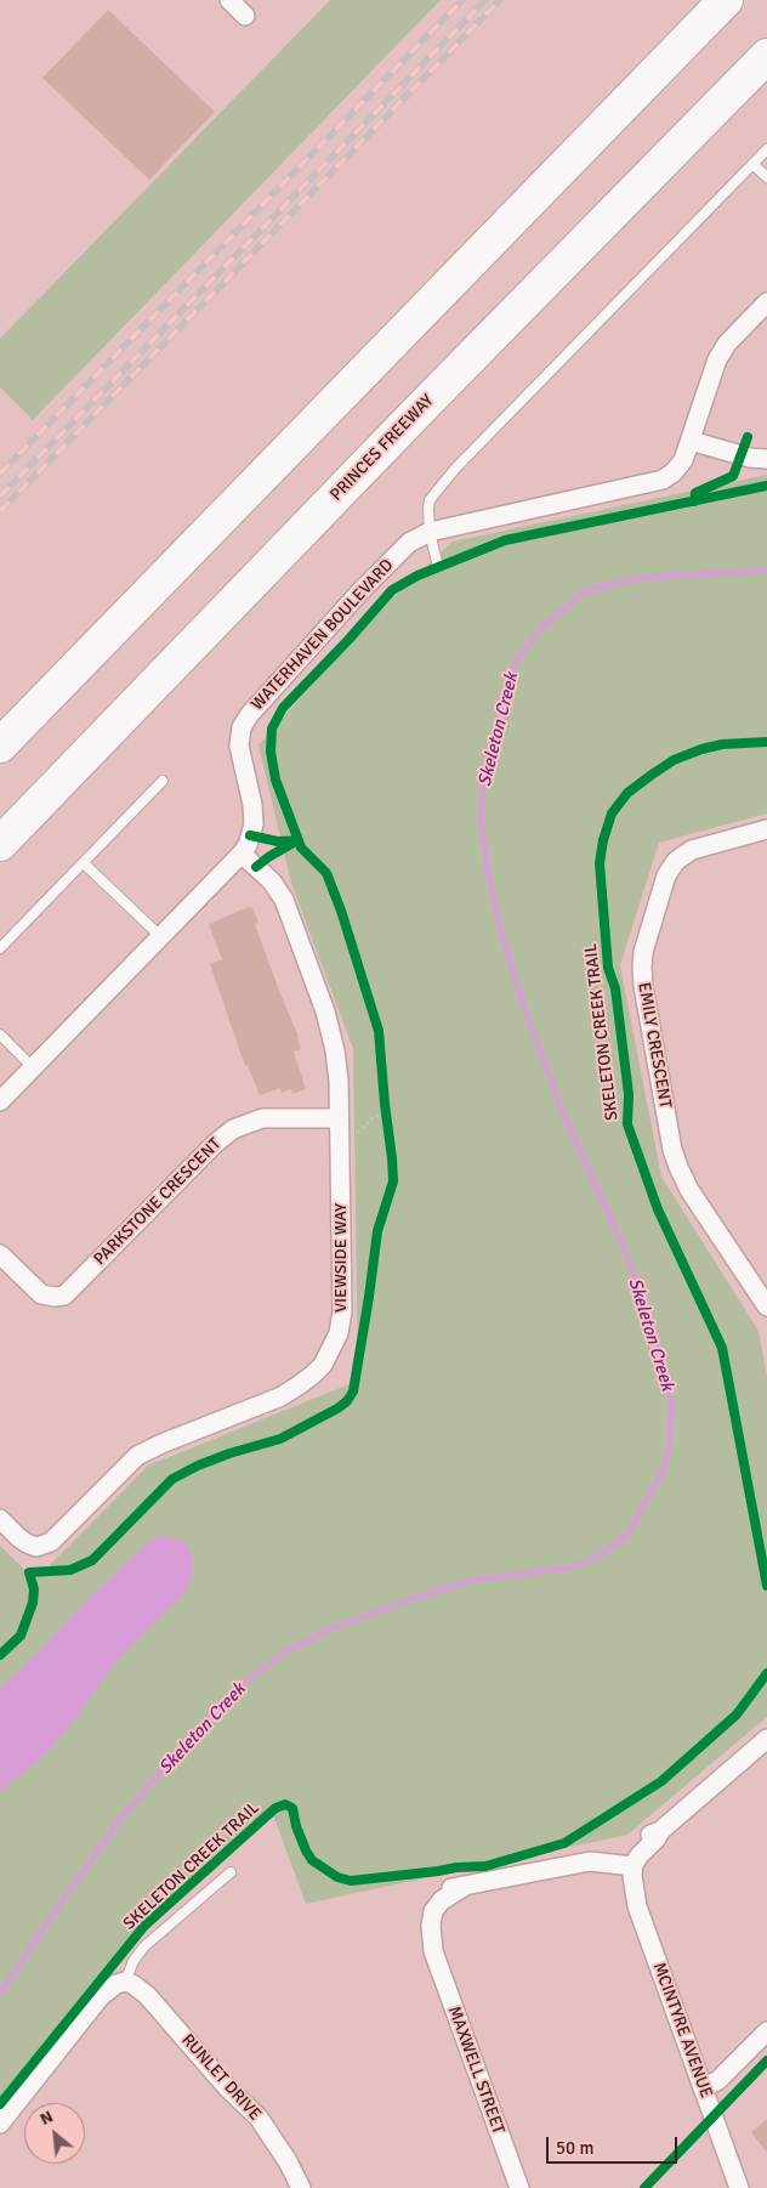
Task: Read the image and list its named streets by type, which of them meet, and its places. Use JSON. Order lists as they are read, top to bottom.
{
  "streets": {
    "highway": ["PRINCES FREEWAY"],
    "street": [
      "WATERHAVEN BOULEVARD",
      "EMILY CRESCENT",
      "PARKSTONE CRESCENT",
      "VIEWSIDE WAY",
      "MCINTYRE AVENUE",
      "MAXWELL STREET",
      "RUNLET DRIVE"
    ],
    "cycle path": ["SKELETON CREEK TRAIL"]
  },
  "crossings": [
    ["WATERHAVEN BOULEVARD", "VIEWSIDE WAY"],
    ["PARKSTONE CRESCENT", "VIEWSIDE WAY"],
    ["MCINTYRE AVENUE", "MAXWELL STREET"]
  ],
  "water": ["Skeleton Creek"],
  "scale_bar": "50 m",
  "north": "top left"
}
